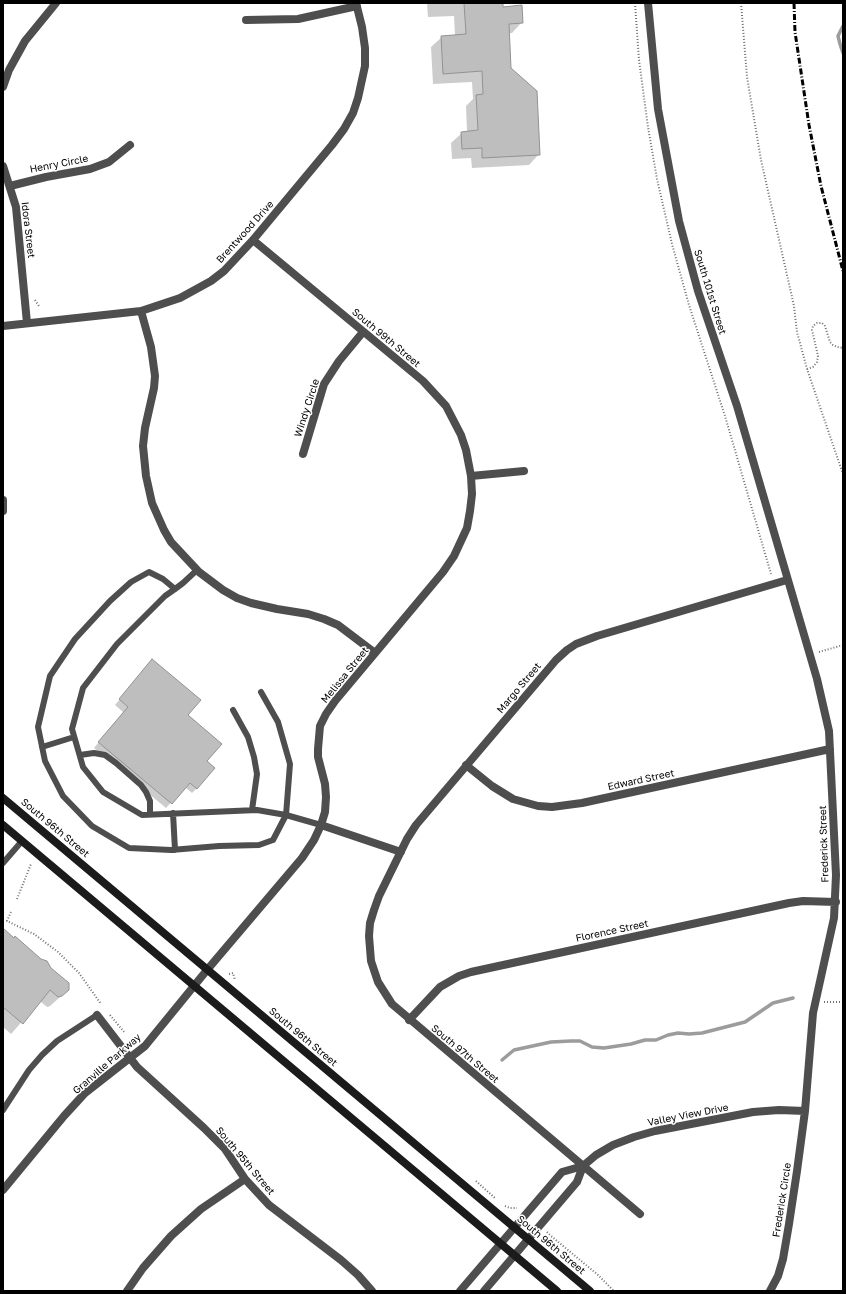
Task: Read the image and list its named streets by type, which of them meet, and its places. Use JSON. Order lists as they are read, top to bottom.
{
  "streets": {
    "main road": ["South 96th Street"],
    "street": [
      "Henry Circle",
      "Idora Street",
      "Brentwood Drive",
      "South 101st Street",
      "South 99th Street",
      "Windy Circle",
      "Melissa Street",
      "Margo Street",
      "Edward Street",
      "Frederick Street",
      "Florence Street",
      "South 97th Street",
      "Granville Parkway",
      "Valley View Drive",
      "South 95th Street",
      "Frederick Circle"
    ]
  },
  "crossings": [
    ["Henry Circle", "Idora Street"],
    ["Idora Street", "Brentwood Drive"],
    ["Brentwood Drive", "South 99th Street"],
    ["South 101st Street", "Margo Street"],
    ["South 101st Street", "Frederick Street"],
    ["South 99th Street", "Windy Circle"],
    ["South 99th Street", "Melissa Street"],
    ["Melissa Street", "South 96th Street"],
    ["Melissa Street", "Granville Parkway"],
    ["Margo Street", "Edward Street"],
    ["Margo Street", "Frederick Street"],
    ["Margo Street", "South 97th Street"],
    ["Edward Street", "Frederick Street"],
    ["South 96th Street", "Granville Parkway"],
    ["South 96th Street", "Valley View Drive"],
    ["Frederick Street", "Florence Street"],
    ["Frederick Street", "Valley View Drive"],
    ["Frederick Street", "Frederick Circle"],
    ["Florence Street", "South 97th Street"],
    ["South 97th Street", "Valley View Drive"],
    ["Granville Parkway", "South 95th Street"],
    ["Valley View Drive", "Frederick Circle"]
  ]
}
